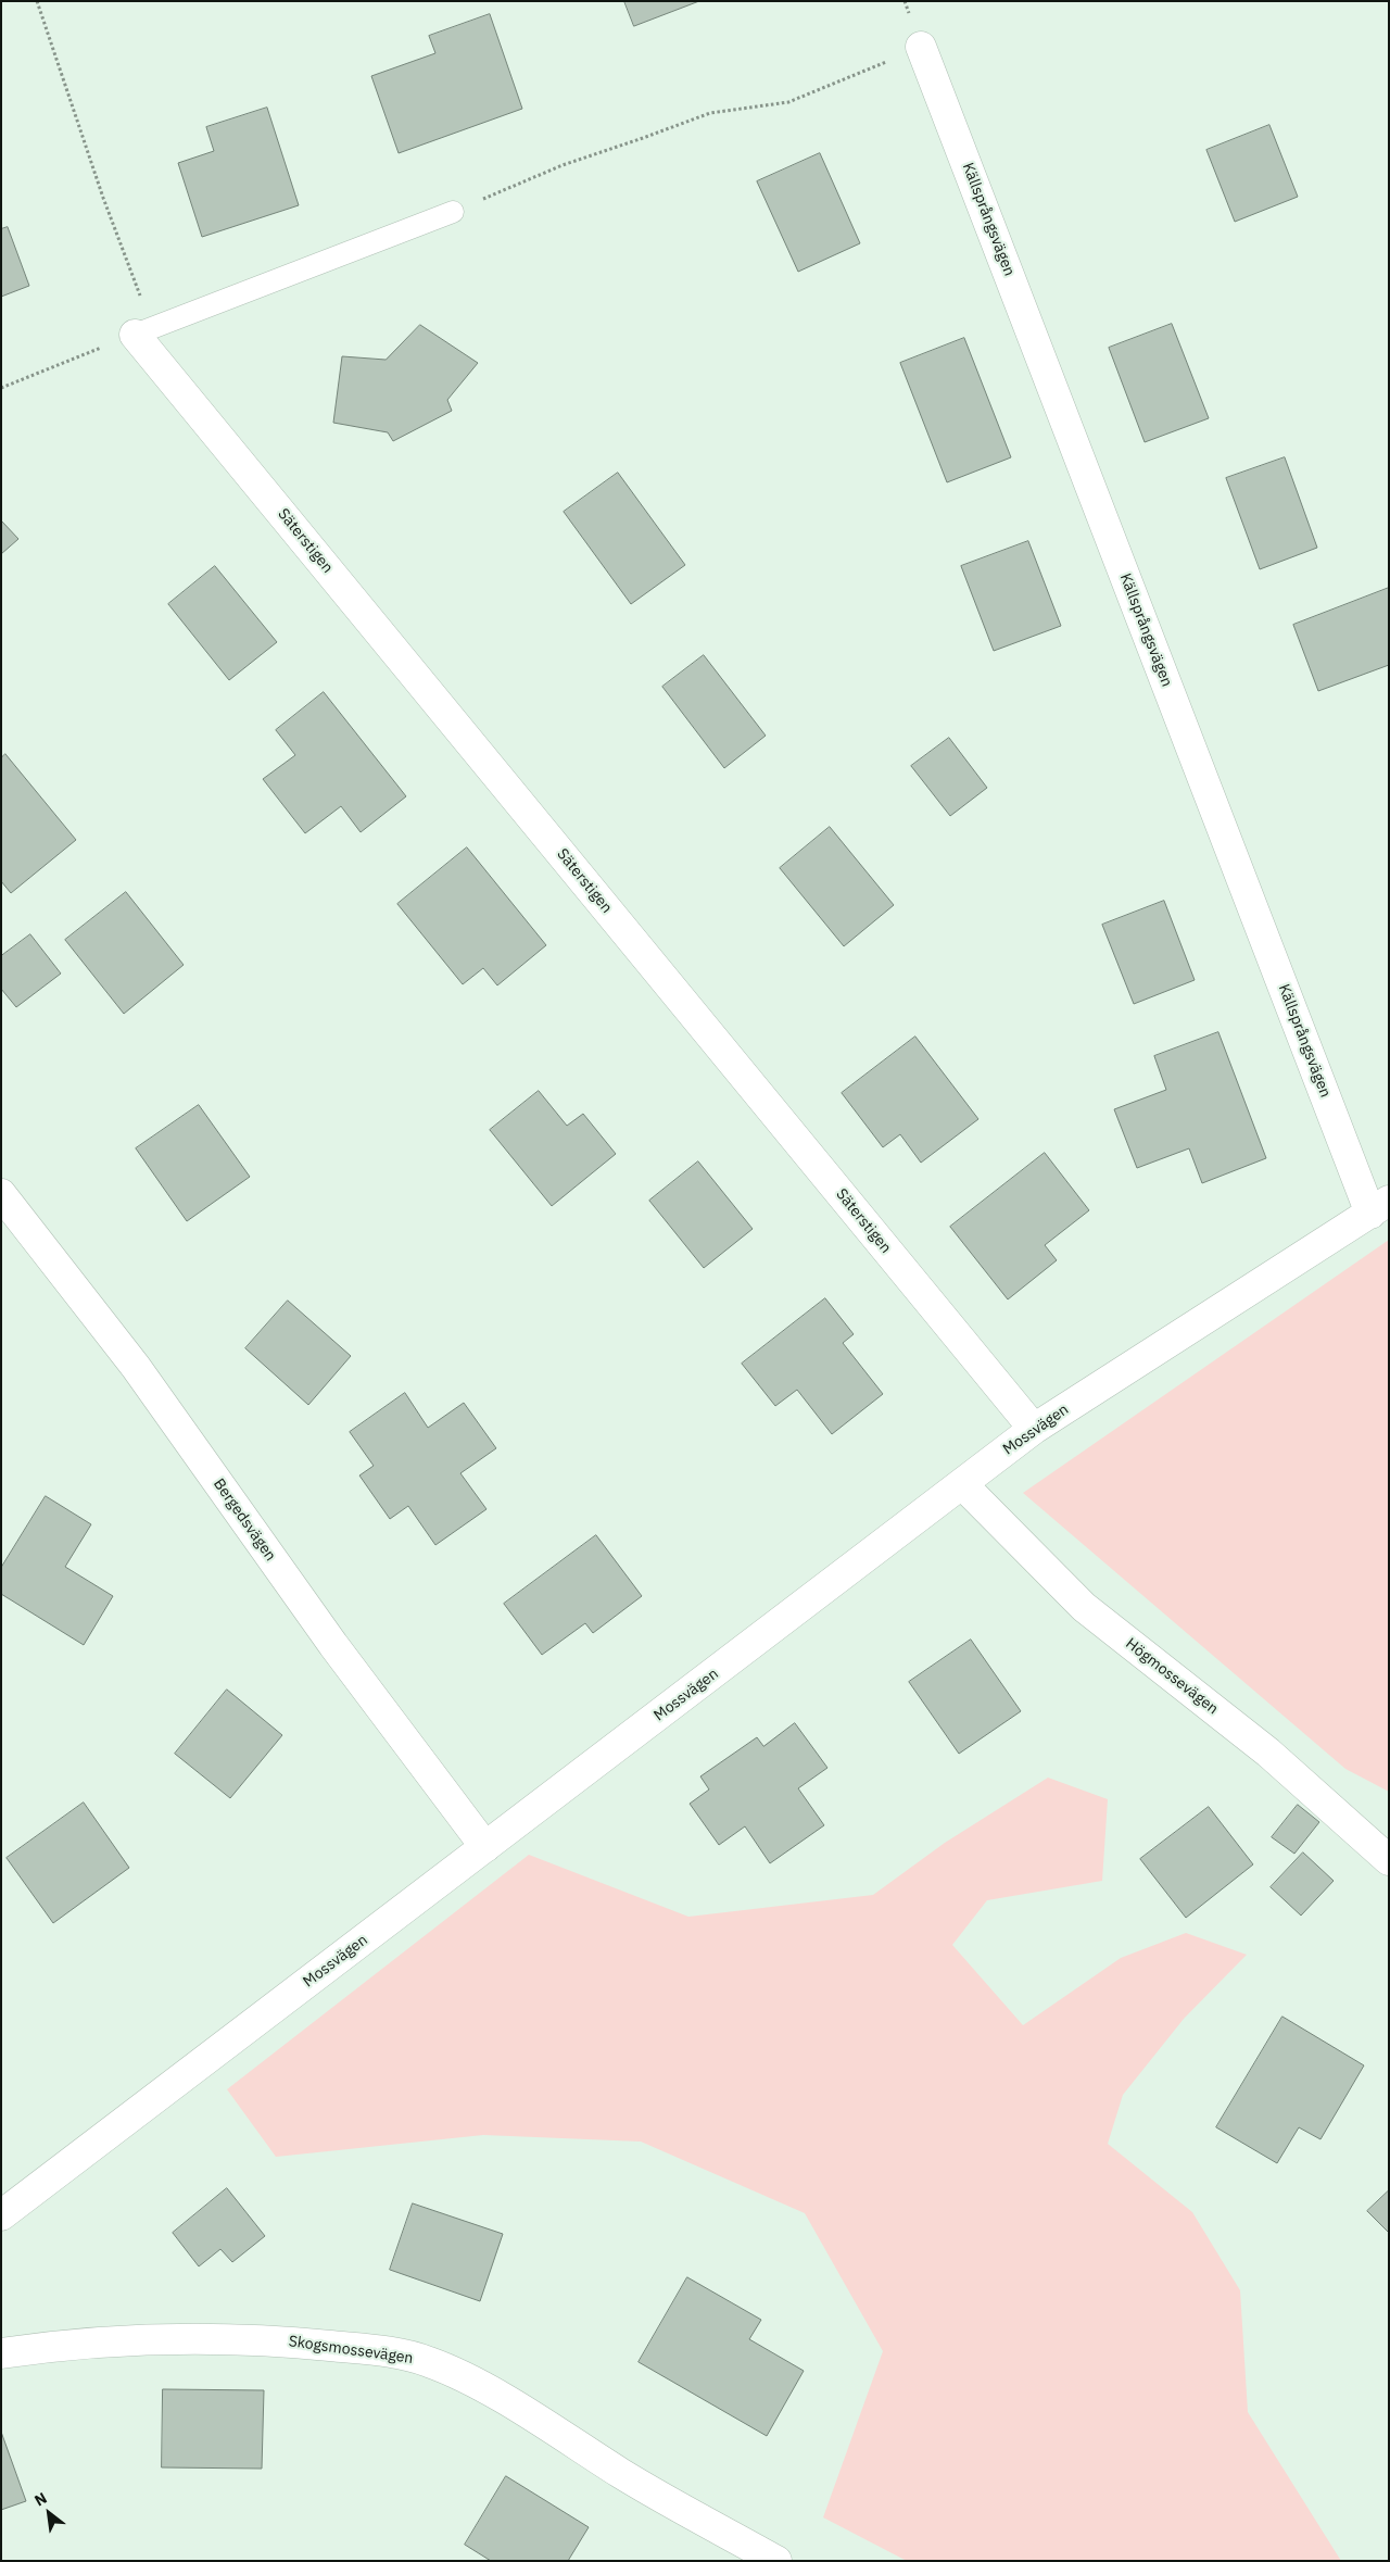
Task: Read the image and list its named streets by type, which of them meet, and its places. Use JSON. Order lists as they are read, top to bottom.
{
  "streets": {
    "street": [
      "Källsprångsvägen",
      "Säterstigen",
      "Mossvägen",
      "Bergedsvägen",
      "Högmossevägen",
      "Skogsmossevägen"
    ]
  },
  "crossings": [
    ["Källsprångsvägen", "Mossvägen"],
    ["Säterstigen", "Mossvägen"],
    ["Mossvägen", "Bergedsvägen"],
    ["Mossvägen", "Högmossevägen"]
  ],
  "north": "top left"
}
